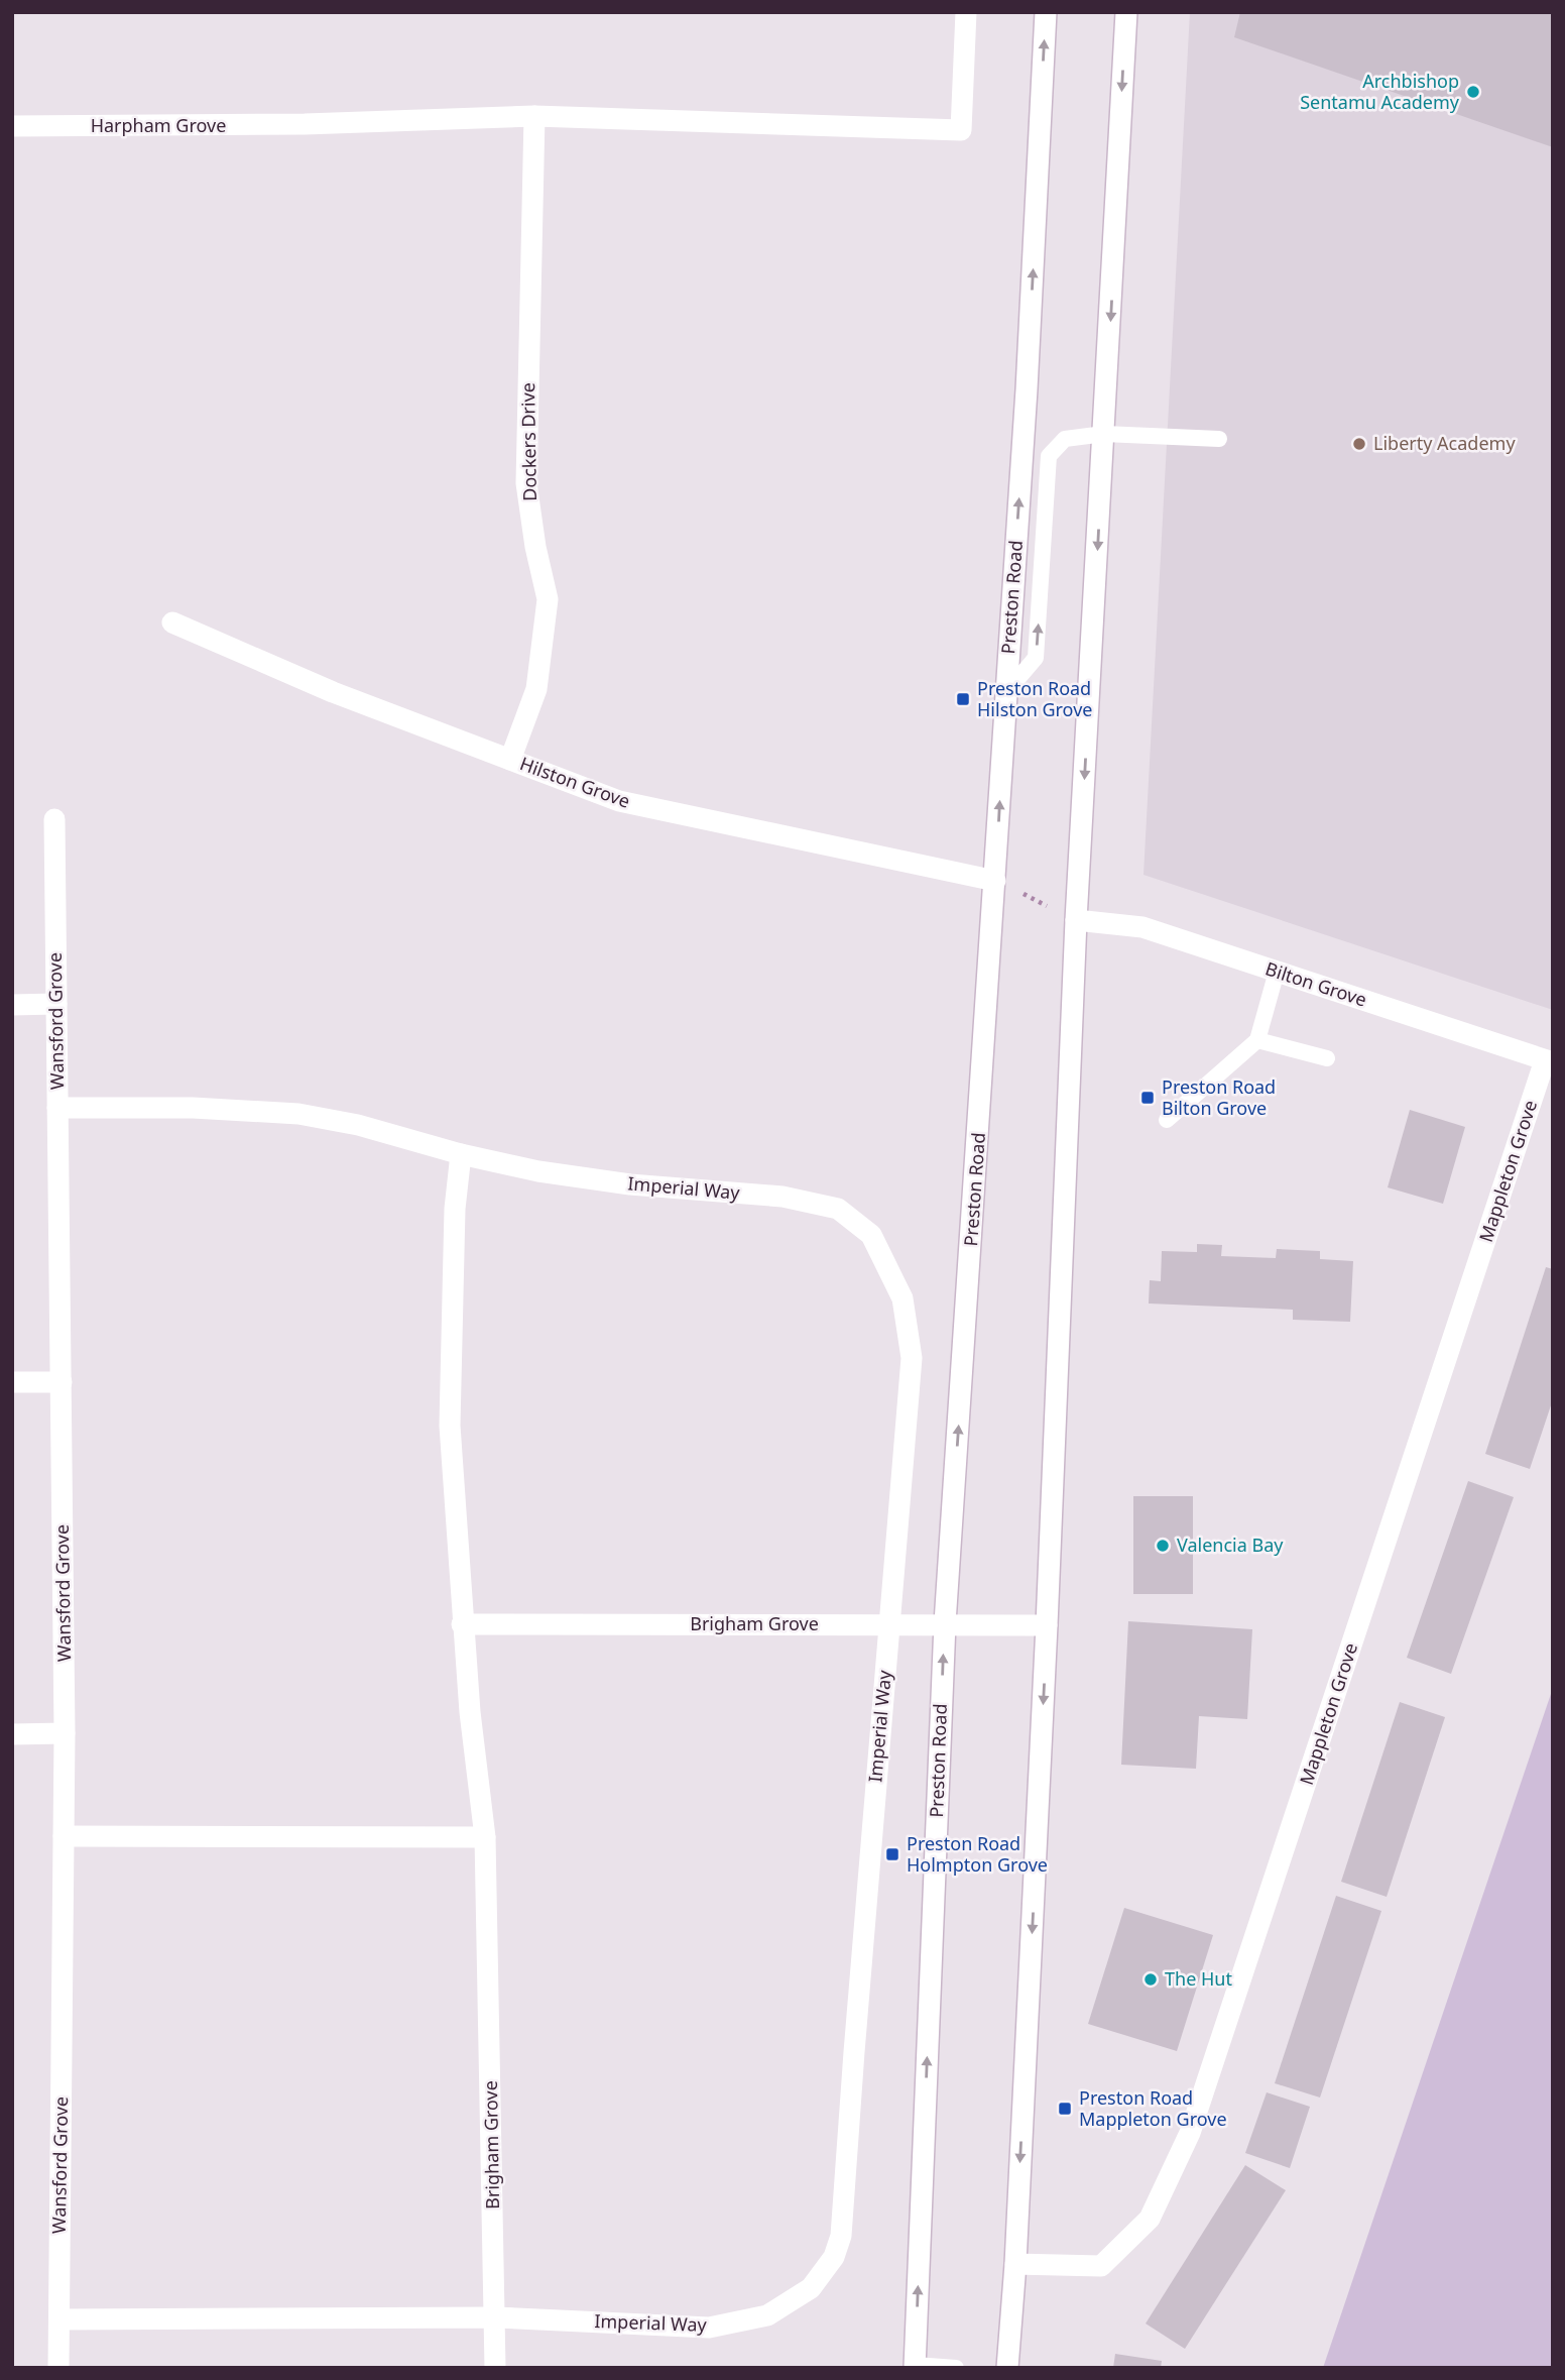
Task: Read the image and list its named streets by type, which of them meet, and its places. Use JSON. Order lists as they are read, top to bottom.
{
  "streets": {
    "street": [
      "Harpham Grove",
      "Dockers Drive",
      "Preston Road",
      "Hilston Grove",
      "Bilton Grove",
      "Wansford Grove",
      "Mappleton Grove",
      "Imperial Way",
      "Brigham Grove"
    ]
  },
  "crossings": [
    ["Harpham Grove", "Dockers Drive"],
    ["Dockers Drive", "Hilston Grove"],
    ["Preston Road", "Hilston Grove"],
    ["Preston Road", "Brigham Grove"],
    ["Bilton Grove", "Mappleton Grove"],
    ["Wansford Grove", "Imperial Way"],
    ["Imperial Way", "Brigham Grove"]
  ],
  "places": {
    "other": [
      "Archbishop Sentamu Academy",
      "Liberty Academy",
      "Valencia Bay",
      "The Hut"
    ],
    "transit": [
      "Preston Road Hilston Grove",
      "Preston Road Bilton Grove",
      "Preston Road Holmpton Grove",
      "Preston Road Mappleton Grove"
    ]
  }
}
